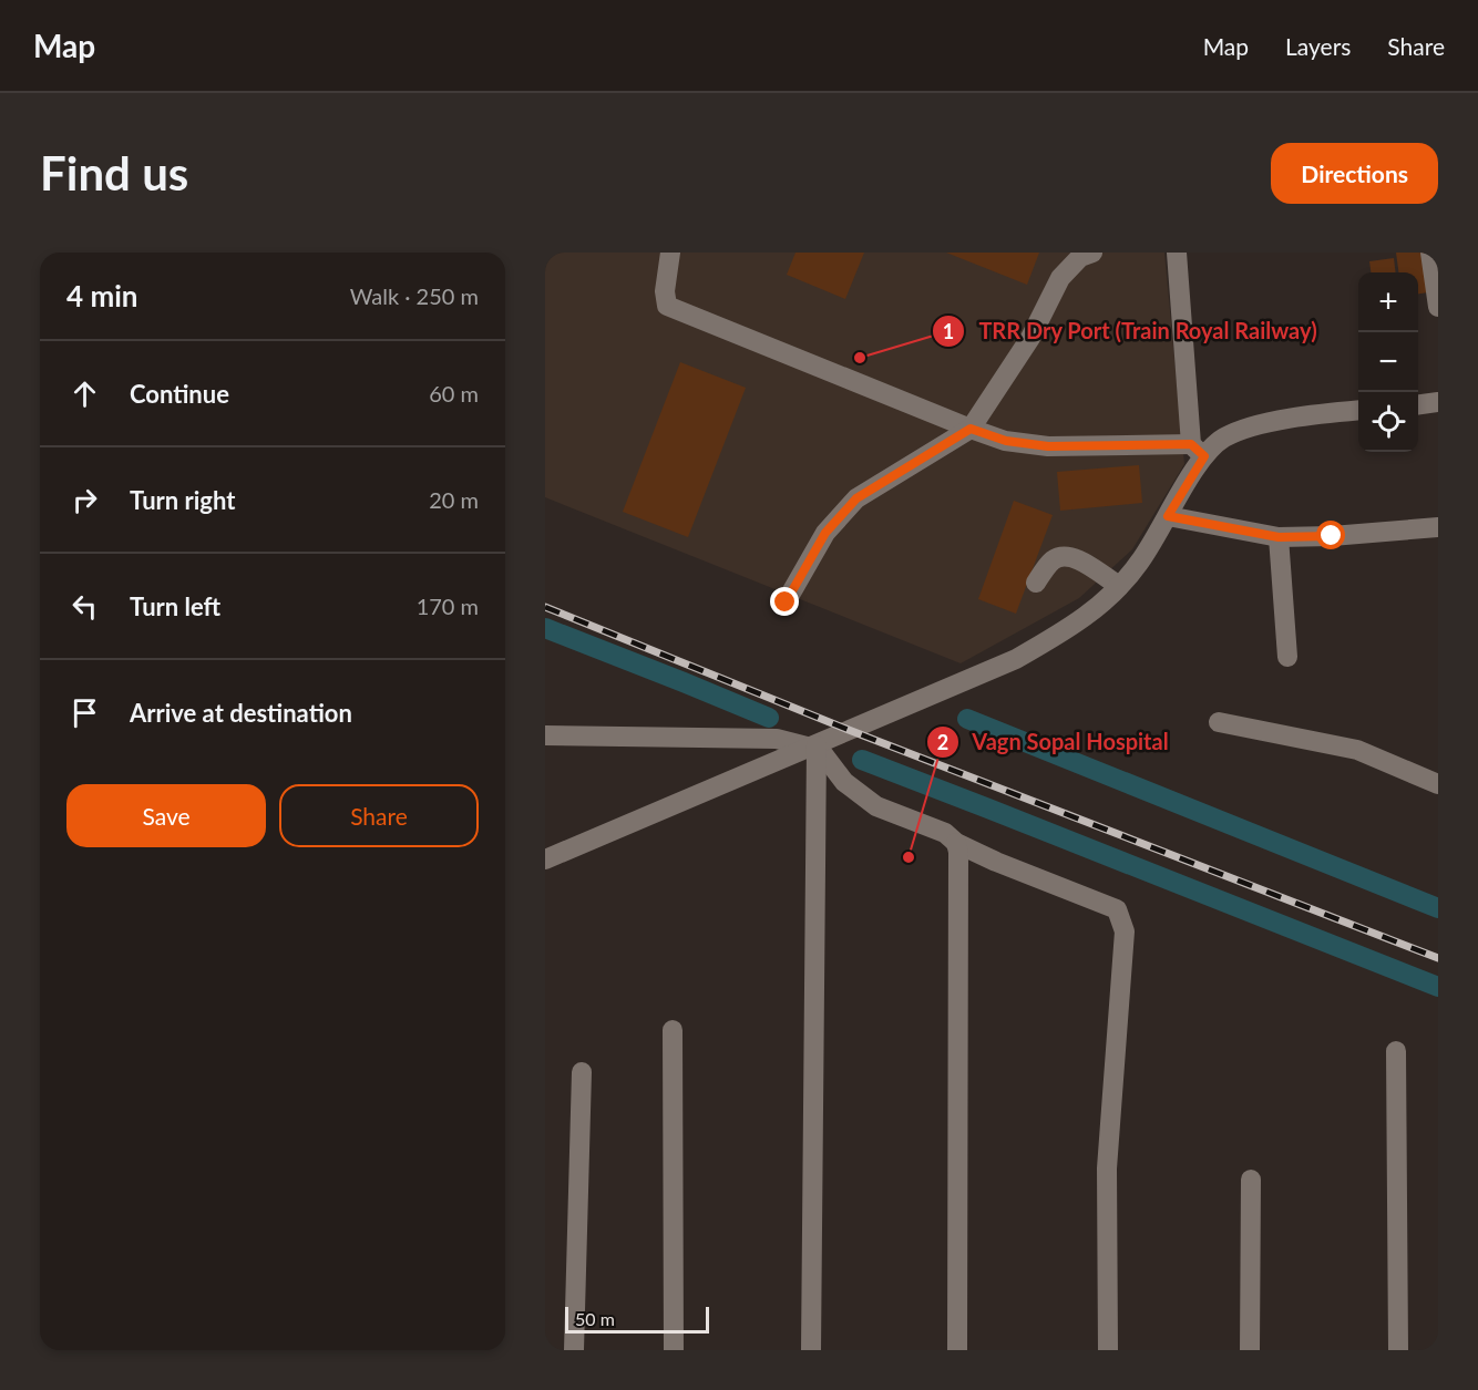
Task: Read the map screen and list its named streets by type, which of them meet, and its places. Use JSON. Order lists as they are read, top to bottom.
{
  "places": ["TRR Dry Port (Train Royal Railway)", "Vagn Sopal Hospital"],
  "scale_bar": "50 m",
  "page": {
    "header": "Map",
    "nav": ["Map", "Layers", "Share"],
    "buttons": [
      "Directions",
      ["Save", "Share"]
    ],
    "title": "Find us",
    "heading": ["4 min", "Walk · 250 m"],
    "map_buttons": ["+", "−"],
    "list": [
      ["Continue", "60 m"],
      ["Turn right", "20 m"],
      ["Turn left", "170 m"],
      "Arrive at destination"
    ],
    "scale": "50 m"
  }
}
